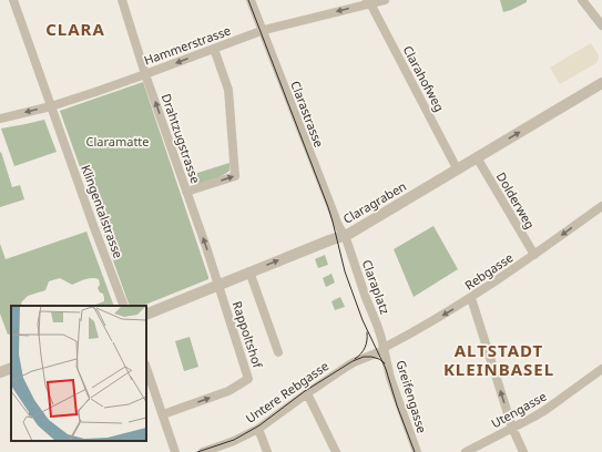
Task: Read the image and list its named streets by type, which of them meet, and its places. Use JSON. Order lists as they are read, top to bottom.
{
  "streets": {
    "street": [
      "Hammerstrasse",
      "Clarahofweg",
      "Clarastrasse",
      "Drahtzugstrasse",
      "Dolderweg",
      "Claragraben",
      "Klingentalstrasse",
      "Rebgasse",
      "Claraplatz",
      "Rappoltshof",
      "Untere Rebgasse",
      "Greifengasse",
      "Utengasse"
    ]
  },
  "crossings": [
    ["Hammerstrasse", "Clarahofweg"],
    ["Hammerstrasse", "Clarastrasse"],
    ["Hammerstrasse", "Drahtzugstrasse"],
    ["Hammerstrasse", "Klingentalstrasse"],
    ["Clarahofweg", "Claragraben"],
    ["Clarastrasse", "Claragraben"],
    ["Clarastrasse", "Claraplatz"],
    ["Drahtzugstrasse", "Claragraben"],
    ["Drahtzugstrasse", "Rappoltshof"],
    ["Dolderweg", "Claragraben"],
    ["Dolderweg", "Rebgasse"],
    ["Claragraben", "Claraplatz"],
    ["Claragraben", "Rappoltshof"],
    ["Rebgasse", "Claraplatz"],
    ["Rebgasse", "Untere Rebgasse"],
    ["Rebgasse", "Greifengasse"],
    ["Claraplatz", "Untere Rebgasse"],
    ["Claraplatz", "Greifengasse"],
    ["Untere Rebgasse", "Greifengasse"]
  ],
  "one_way": [
    "Hammerstrasse",
    "Drahtzugstrasse",
    "Claragraben",
    "Rebgasse"
  ],
  "districts": ["CLARA", "ALTSTADT KLEINBASEL"],
  "parks": ["Claramatte"]
}
